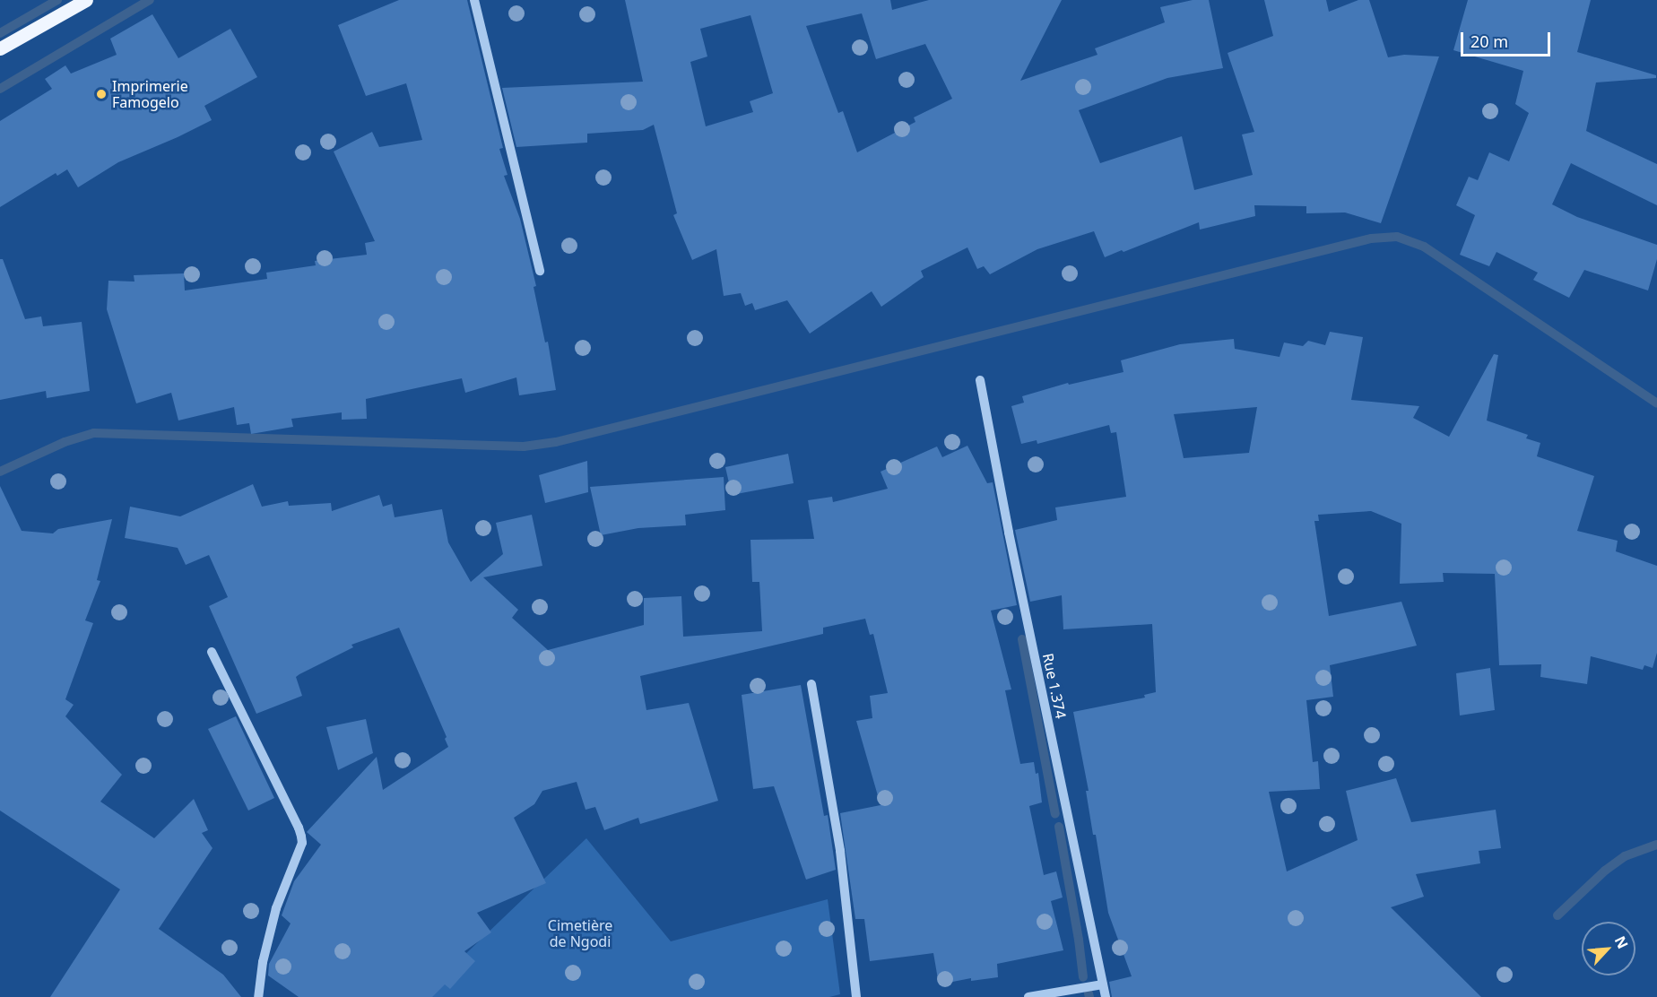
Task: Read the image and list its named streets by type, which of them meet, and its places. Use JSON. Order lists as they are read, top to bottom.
{
  "streets": {
    "street": ["Rue 1.374"]
  },
  "parks": ["Cimetière de Ngodi"],
  "places": ["Imprimerie Famogelo"],
  "scale_bar": "20 m",
  "north": "top right"
}
